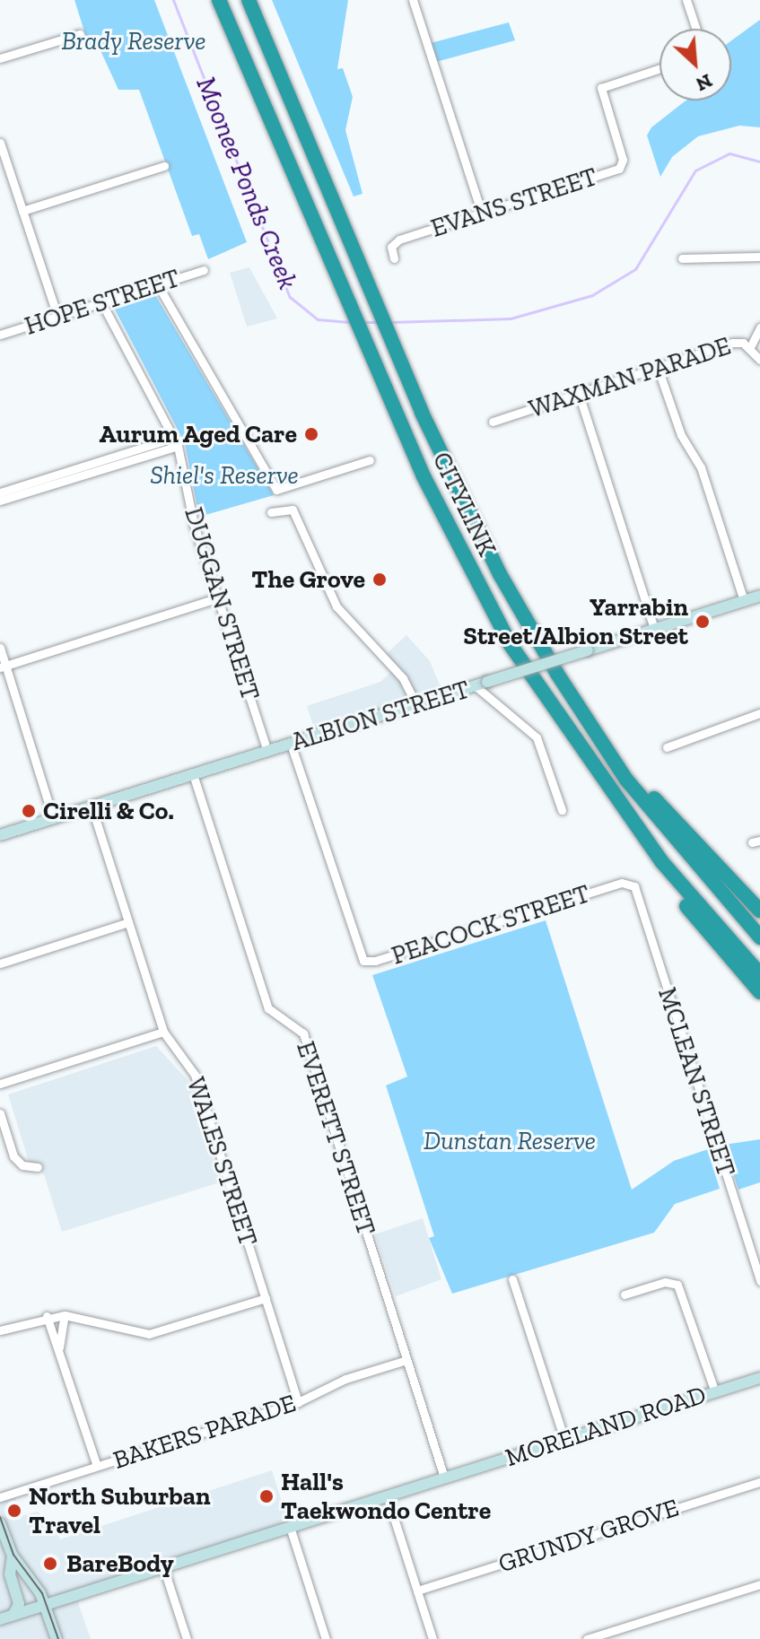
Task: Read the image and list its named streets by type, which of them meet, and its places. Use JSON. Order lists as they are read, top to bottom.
{
  "streets": {
    "highway": ["CITYLINK"],
    "main road": ["ALBION STREET", "MORELAND ROAD"],
    "street": [
      "EVANS STREET",
      "HOPE STREET",
      "WAXMAN PARADE",
      "DUGGAN STREET",
      "PEACOCK STREET",
      "MCLEAN STREET",
      "EVERETT STREET",
      "WALES STREET",
      "BAKERS PARADE",
      "GRUNDY GROVE"
    ]
  },
  "crossings": [
    ["HOPE STREET", "DUGGAN STREET"],
    ["DUGGAN STREET", "ALBION STREET"],
    ["ALBION STREET", "PEACOCK STREET"],
    ["ALBION STREET", "EVERETT STREET"],
    ["ALBION STREET", "WALES STREET"],
    ["PEACOCK STREET", "MCLEAN STREET"],
    ["EVERETT STREET", "MORELAND ROAD"],
    ["EVERETT STREET", "BAKERS PARADE"],
    ["WALES STREET", "BAKERS PARADE"]
  ],
  "water": ["Moonee Ponds Creek"],
  "parks": ["Brady Reserve", "Shiel's Reserve", "Dunstan Reserve"],
  "places": [
    "Aurum Aged Care",
    "The Grove",
    "Yarrabin Street/Albion Street",
    "Cirelli & Co.",
    "Hall's Taekwondo Centre",
    "North Suburban Travel",
    "BareBody"
  ],
  "north": "bottom right"
}
